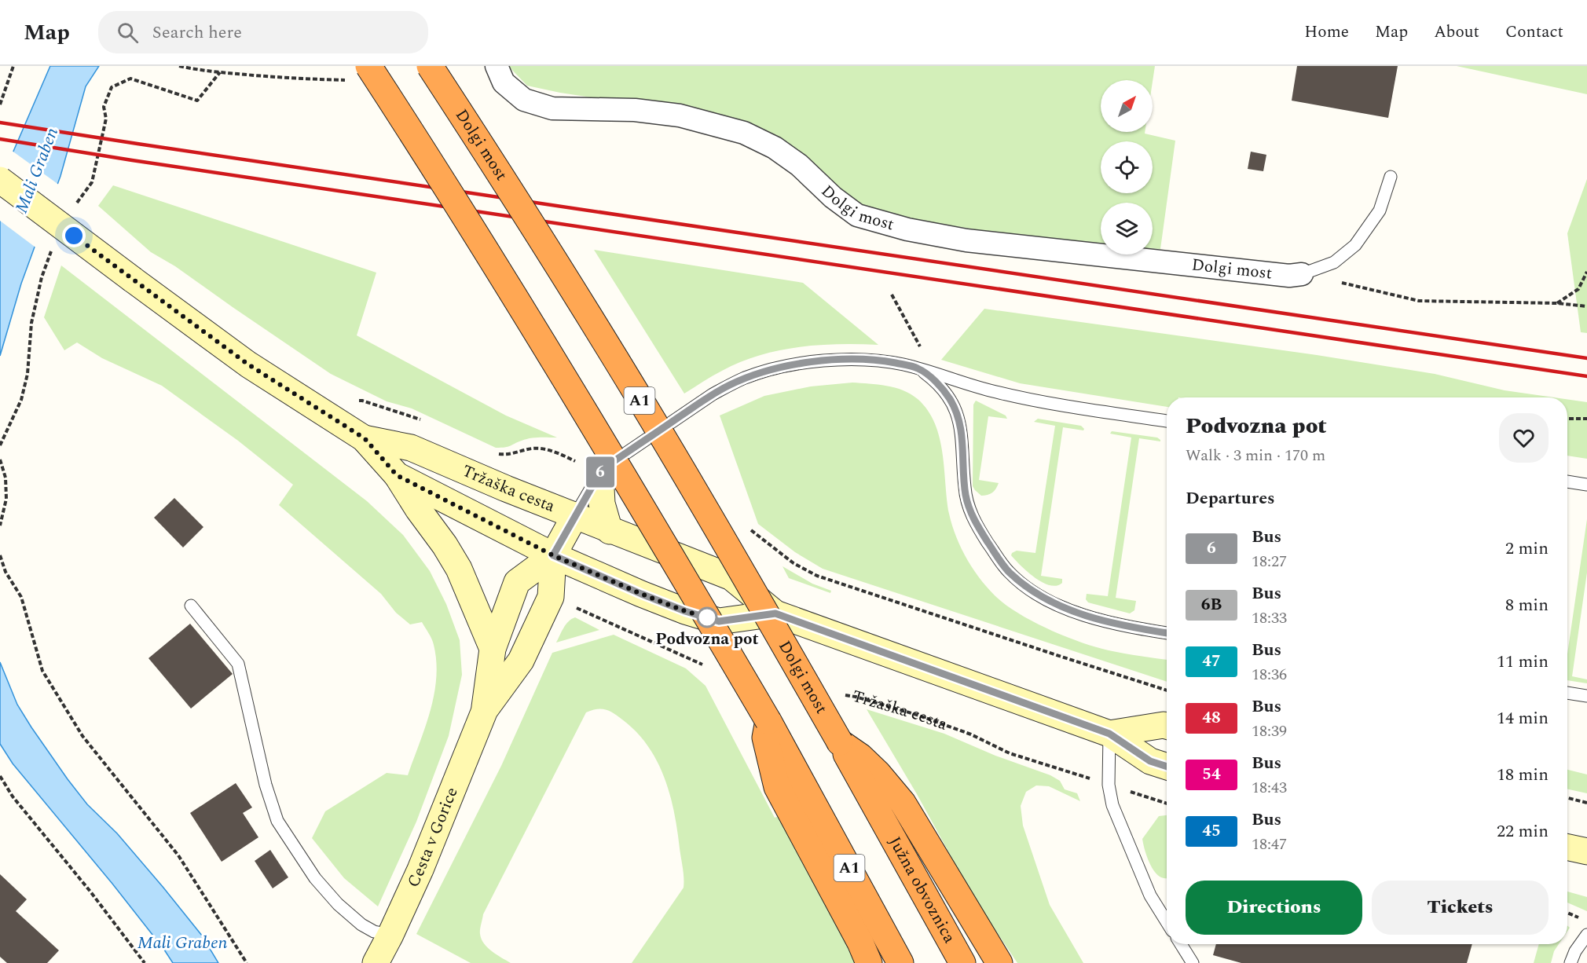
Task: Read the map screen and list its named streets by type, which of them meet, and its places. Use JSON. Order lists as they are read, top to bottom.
{
  "streets": {
    "highway": ["Dolgi most", "A1", "Južna obvoznica"],
    "main road": ["Tržaška cesta", "Cesta v Gorice"]
  },
  "crossings": [
    ["Dolgi most", "Južna obvoznica"],
    ["Tržaška cesta", "Cesta v Gorice"]
  ],
  "water": ["Mali Graben"],
  "places": ["Podvozna pot"],
  "lines": ["bus line 6"],
  "north": "top right",
  "page": {
    "header": "Map",
    "search": "Search here",
    "nav": [
      "Home",
      "Map",
      "About",
      "Contact"
    ],
    "on_map": "6",
    "heading": [
      ["Podvozna pot", "Walk · 3 min · 170 m"],
      "Departures"
    ],
    "list": [
      {
        "mark": "6",
        "name": "Bus",
        "note": "18:27",
        "value": "2 min"
      },
      {
        "mark": "6B",
        "name": "Bus",
        "note": "18:33",
        "value": "8 min"
      },
      {
        "mark": "47",
        "name": "Bus",
        "note": "18:36",
        "value": "11 min"
      },
      {
        "mark": "48",
        "name": "Bus",
        "note": "18:39",
        "value": "14 min"
      },
      {
        "mark": "54",
        "name": "Bus",
        "note": "18:43",
        "value": "18 min"
      },
      {
        "mark": "45",
        "name": "Bus",
        "note": "18:47",
        "value": "22 min"
      }
    ],
    "buttons": ["Directions", "Tickets"]
  }
}
